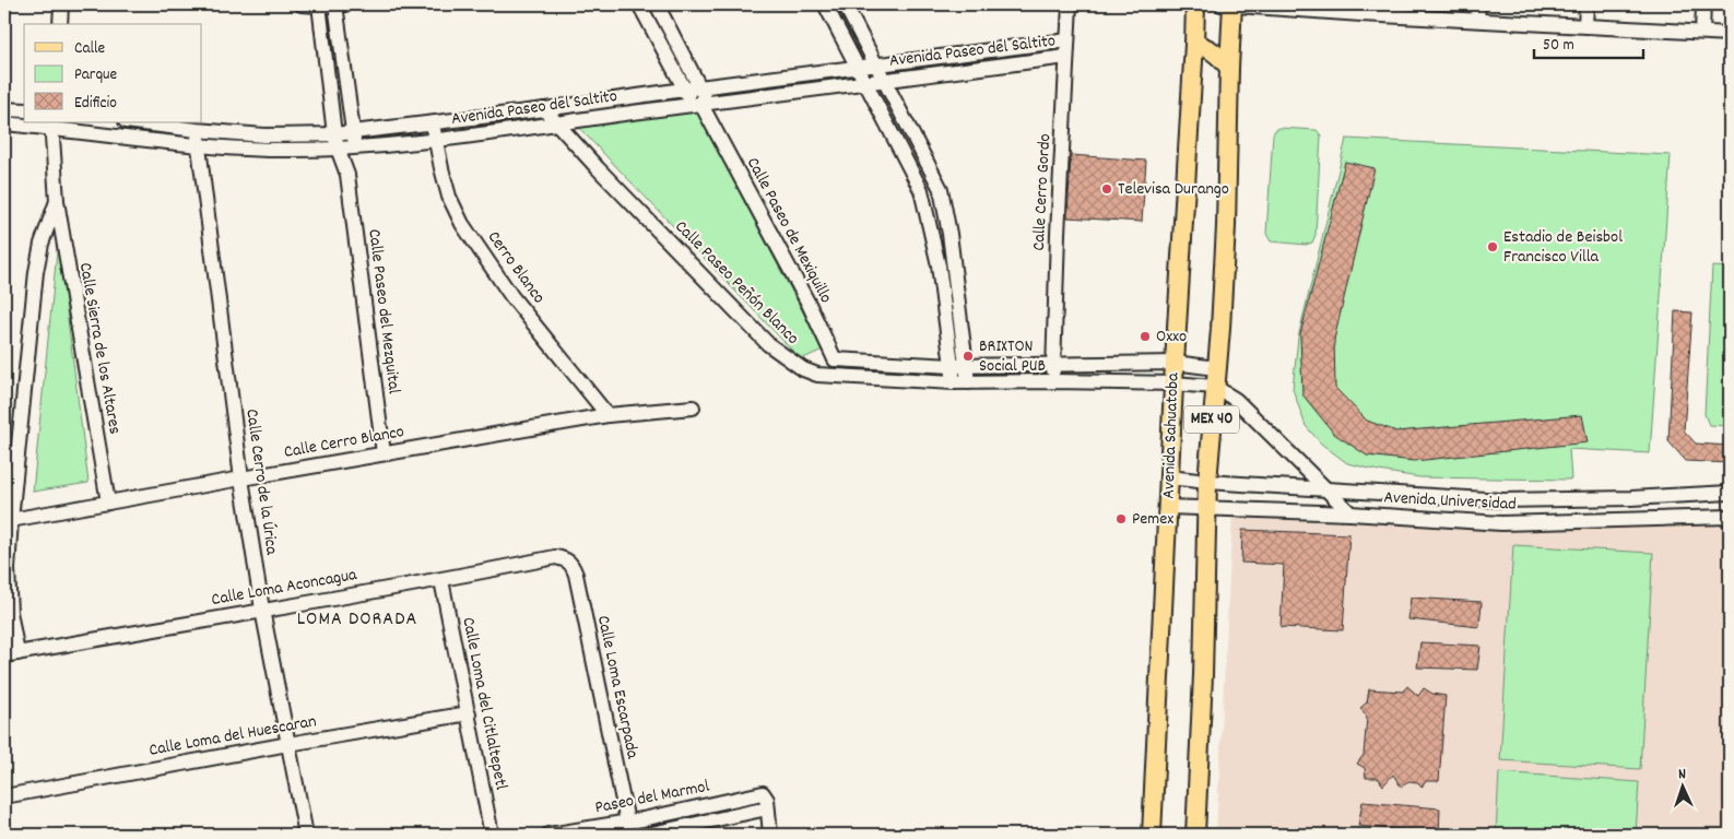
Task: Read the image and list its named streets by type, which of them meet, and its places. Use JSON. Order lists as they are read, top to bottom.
{
  "streets": {
    "main road": ["MEX 40", "Avenida Sahuatoba"],
    "street": [
      "Avenida Paseo del Saltito",
      "Calle Cerro Gordo",
      "Calle Paseo de Mexiquillo",
      "Cerro Blanco",
      "Calle Paseo Peñón Blanco",
      "Calle Paseo del Mezquital",
      "Calle Sierra de los Altares",
      "Calle Cerro Blanco",
      "Calle Cerro de la Úrica",
      "Avenida Universidad",
      "Calle Loma Aconcagua",
      "Calle Loma Escarpada",
      "Calle Loma del Citlaltepetl",
      "Calle Loma del Huescaran",
      "Paseo del Marmol"
    ]
  },
  "crossings": [
    ["Avenida Paseo del Saltito", "Calle Cerro Gordo"],
    ["Avenida Paseo del Saltito", "Calle Paseo de Mexiquillo"],
    ["Avenida Paseo del Saltito", "Cerro Blanco"],
    ["Avenida Paseo del Saltito", "Calle Paseo Peñón Blanco"],
    ["Avenida Paseo del Saltito", "Calle Paseo del Mezquital"],
    ["Avenida Paseo del Saltito", "Calle Sierra de los Altares"],
    ["Avenida Paseo del Saltito", "Calle Cerro de la Úrica"],
    ["Calle Cerro Gordo", "Calle Paseo Peñón Blanco"],
    ["Cerro Blanco", "Calle Cerro Blanco"],
    ["Calle Paseo Peñón Blanco", "MEX 40"],
    ["Calle Paseo Peñón Blanco", "Avenida Sahuatoba"],
    ["Calle Paseo del Mezquital", "Calle Cerro Blanco"],
    ["Calle Sierra de los Altares", "Calle Cerro Blanco"],
    ["Calle Sierra de los Altares", "Calle Loma Aconcagua"],
    ["MEX 40", "Avenida Universidad"],
    ["Avenida Sahuatoba", "Avenida Universidad"],
    ["Calle Cerro Blanco", "Calle Cerro de la Úrica"],
    ["Calle Cerro de la Úrica", "Calle Loma Aconcagua"],
    ["Calle Cerro de la Úrica", "Calle Loma del Huescaran"],
    ["Calle Loma Aconcagua", "Calle Loma Escarpada"],
    ["Calle Loma Aconcagua", "Calle Loma del Citlaltepetl"],
    ["Calle Loma Escarpada", "Paseo del Marmol"],
    ["Calle Loma del Citlaltepetl", "Calle Loma del Huescaran"]
  ],
  "districts": ["LOMA DORADA"],
  "places": [
    "Televisa Durango",
    "Estadio de Beisbol Francisco Villa",
    "Oxxo",
    "BRIXTON Social PUB",
    "Pemex"
  ],
  "legend": ["Calle", "Parque", "Edificio"],
  "scale_bar": "50 m",
  "north": "top"
}
